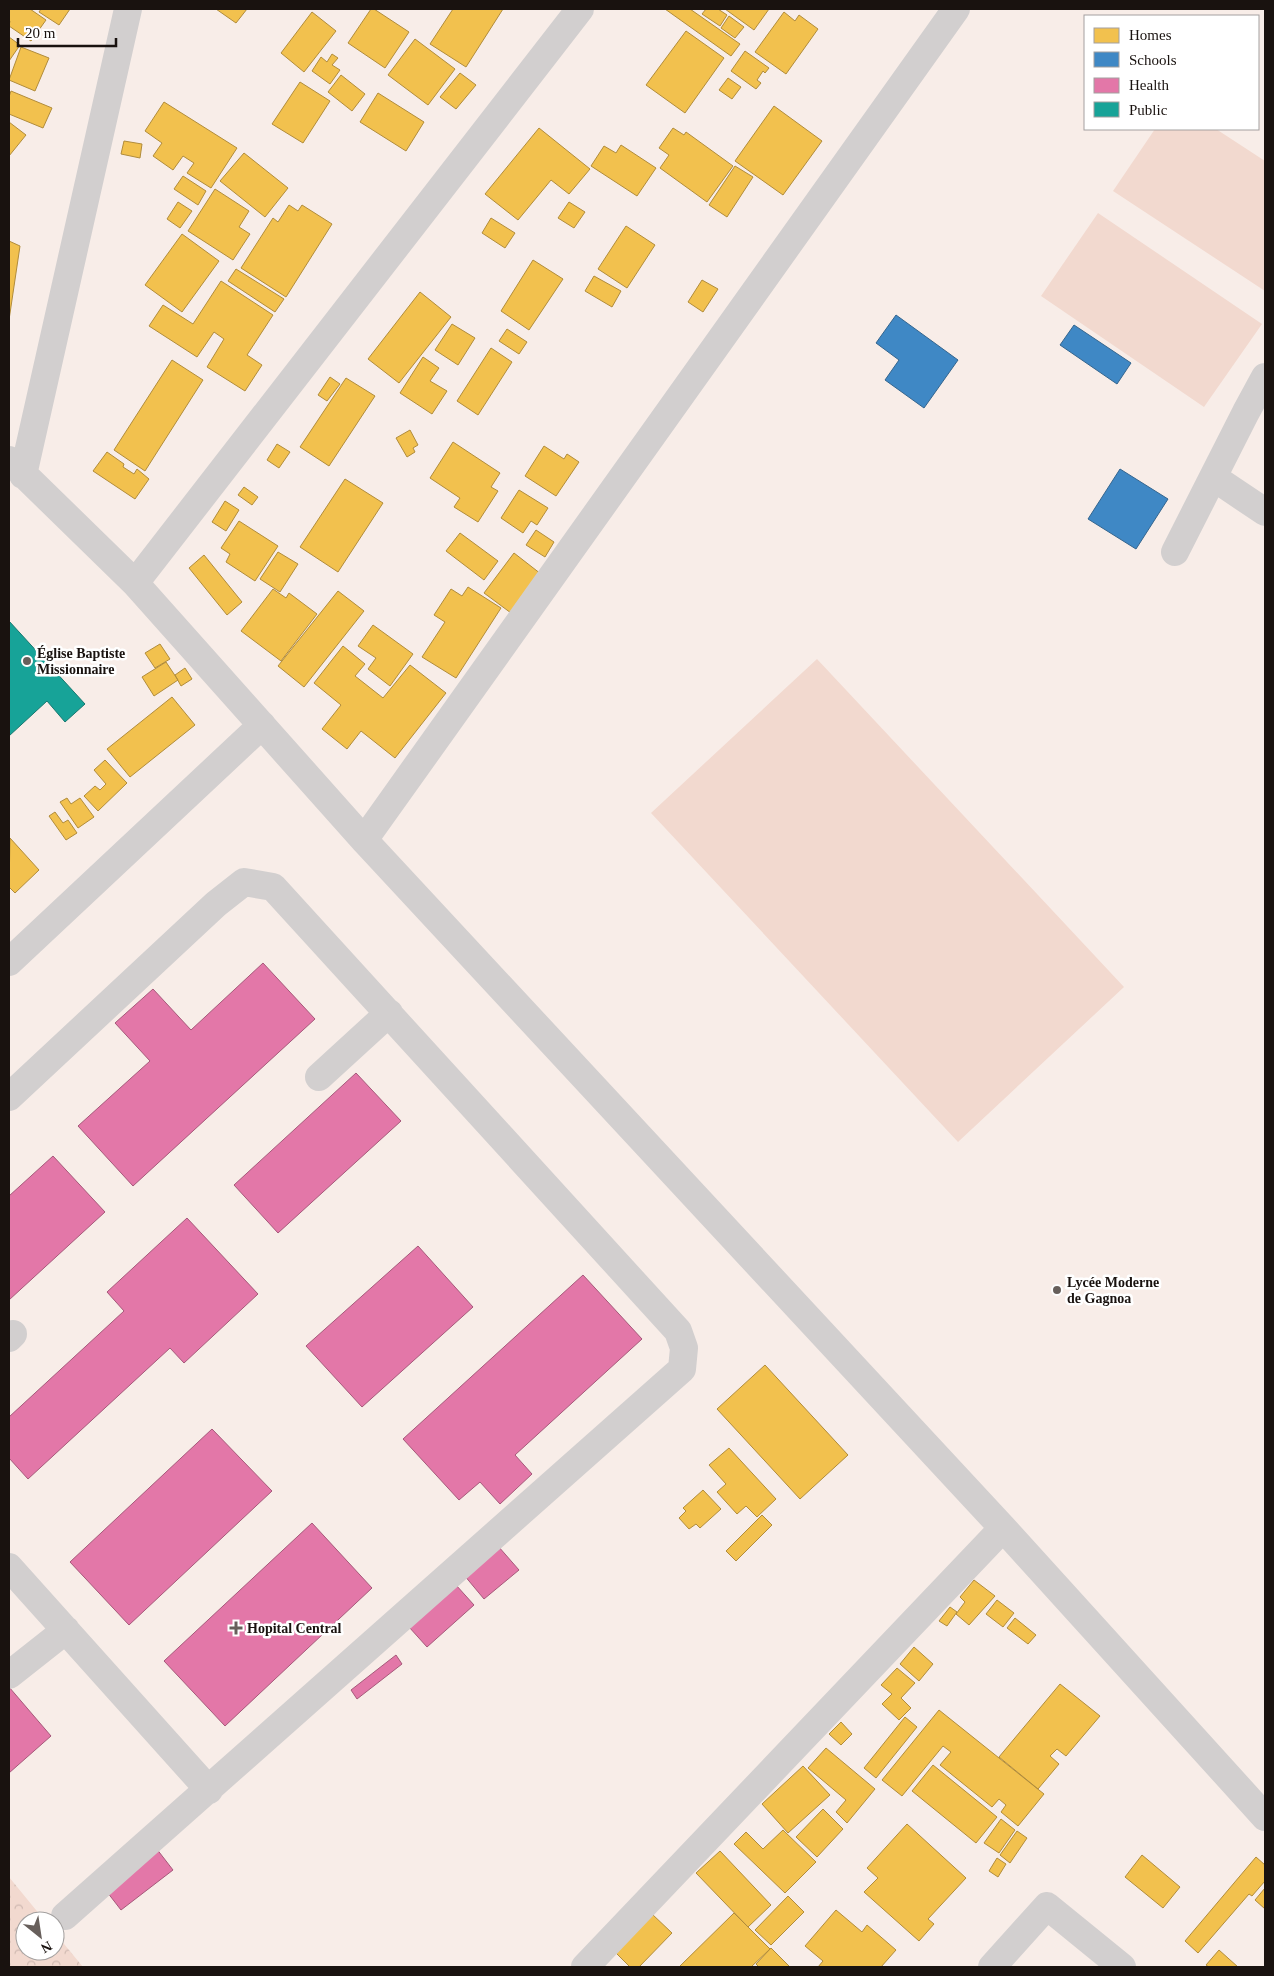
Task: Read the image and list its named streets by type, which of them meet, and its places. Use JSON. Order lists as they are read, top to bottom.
{
  "places": {
    "other": ["Église Baptiste Missionnaire", "Lycée Moderne de Gagnoa"],
    "health": ["Hopital Central"]
  },
  "legend": [
    "Homes",
    "Schools",
    "Health",
    "Public"
  ],
  "scale_bar": "20 m",
  "north": "bottom right"
}
